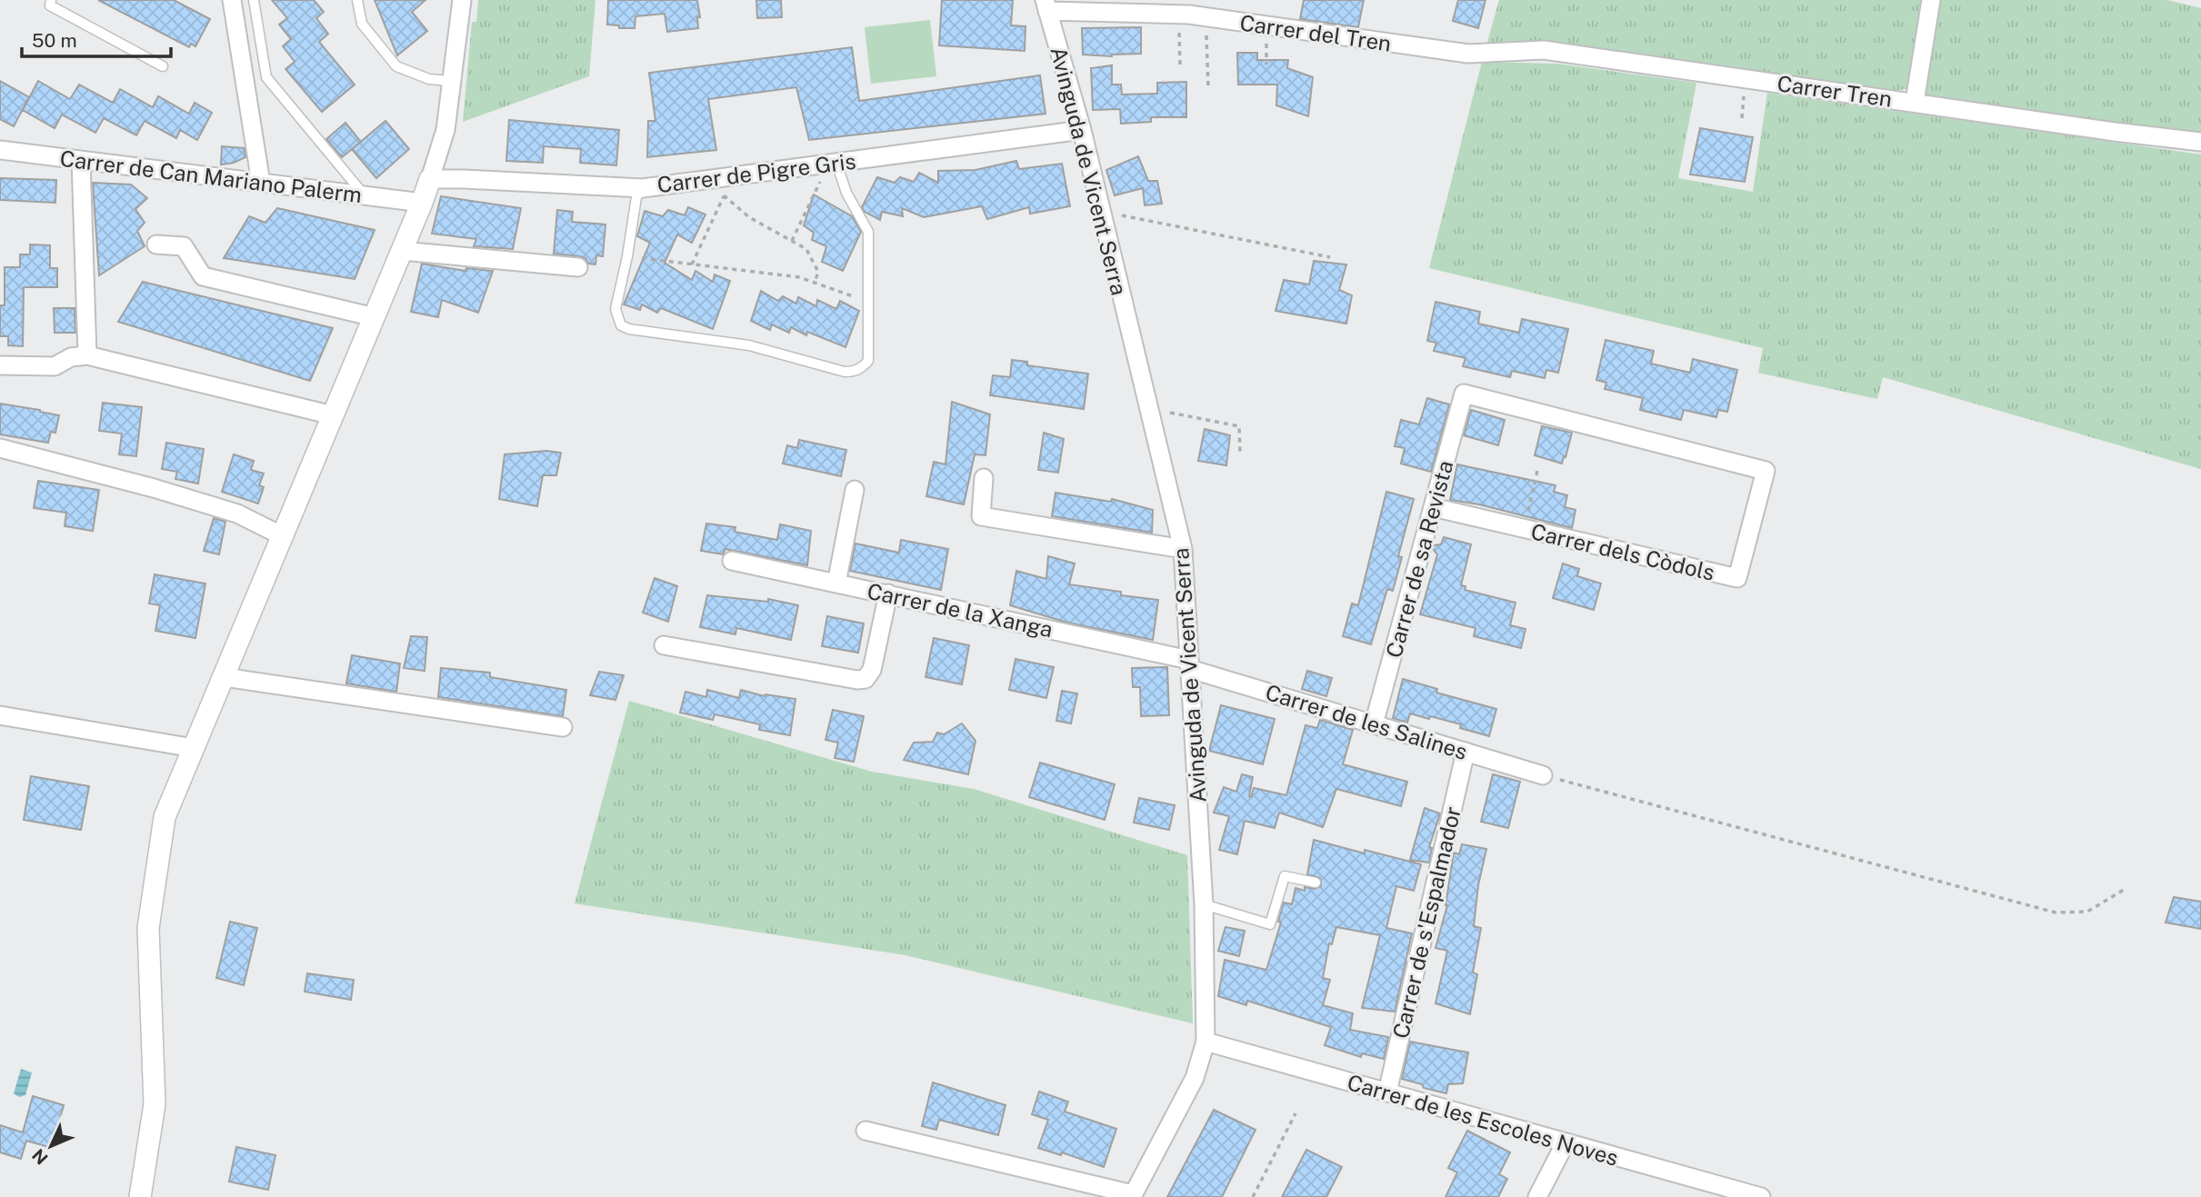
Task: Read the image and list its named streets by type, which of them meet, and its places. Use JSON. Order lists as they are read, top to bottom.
{
  "streets": {
    "street": [
      "Carrer del Tren",
      "Carrer Tren",
      "Avinguda de Vicent Serra",
      "Carrer de Pigre Gris",
      "Carrer de Can Mariano Palerm",
      "Carrer dels Còdols",
      "Carrer de sa Revista",
      "Carrer de la Xanga",
      "Carrer de les Salines",
      "Carrer de s'Espalmador",
      "Carrer de les Escoles Noves"
    ]
  },
  "crossings": [
    ["Carrer del Tren", "Carrer Tren"],
    ["Carrer del Tren", "Avinguda de Vicent Serra"],
    ["Avinguda de Vicent Serra", "Carrer de Pigre Gris"],
    ["Avinguda de Vicent Serra", "Carrer de la Xanga"],
    ["Avinguda de Vicent Serra", "Carrer de les Salines"],
    ["Avinguda de Vicent Serra", "Carrer de les Escoles Noves"],
    ["Carrer dels Còdols", "Carrer de sa Revista"],
    ["Carrer de sa Revista", "Carrer de les Salines"],
    ["Carrer de la Xanga", "Carrer de les Salines"],
    ["Carrer de les Salines", "Carrer de s'Espalmador"],
    ["Carrer de s'Espalmador", "Carrer de les Escoles Noves"]
  ],
  "scale_bar": "50 m",
  "north": "bottom left"
}
